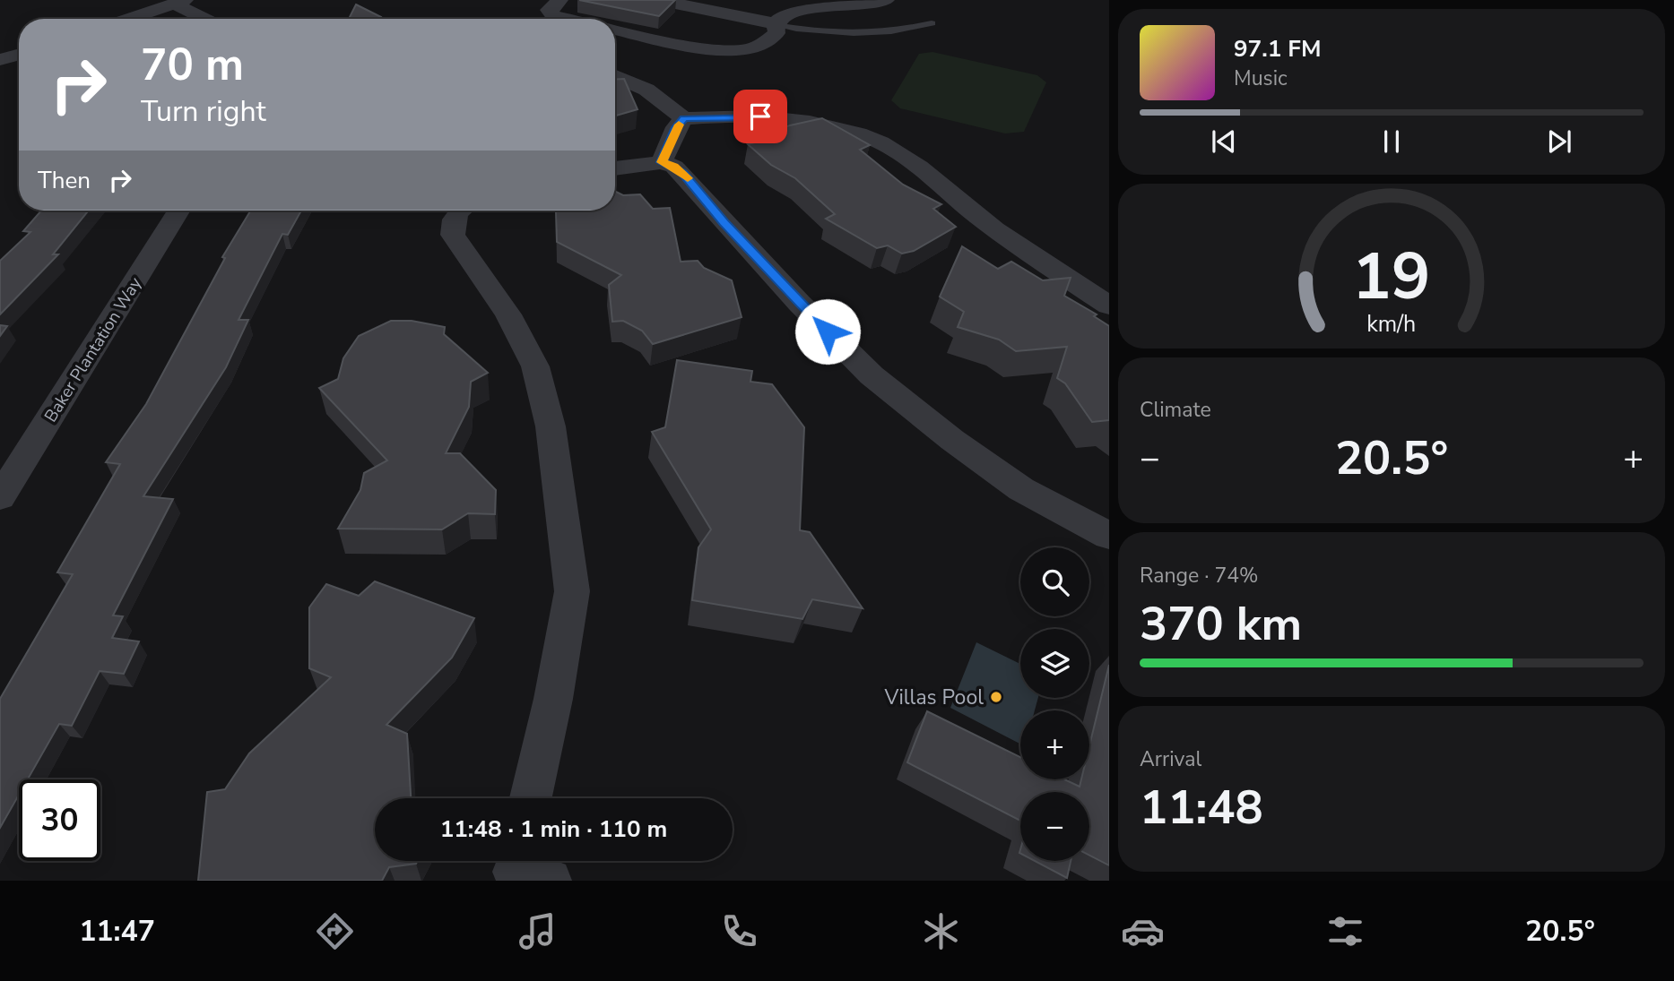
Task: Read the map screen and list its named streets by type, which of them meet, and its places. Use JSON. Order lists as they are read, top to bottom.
{
  "streets": {
    "street": ["Baker Plantation Way"]
  },
  "places": ["Villas Pool"],
  "page": {
    "turn": ["70 m", "Turn right"],
    "song": ["97.1 FM", "Music"],
    "then": "Then",
    "tile": [
      "Climate",
      ["Range · 74%", "370 km"],
      ["Arrival", "11:48"]
    ],
    "heat": ["−", "20.5°", "+"],
    "map_buttons": ["+", "−"],
    "limit": "30",
    "trip": "11:48 · 1 min · 110 m",
    "tabs": ["11:47", "20.5°"],
    "gauge": ["19", "km/h"]
  }
}
